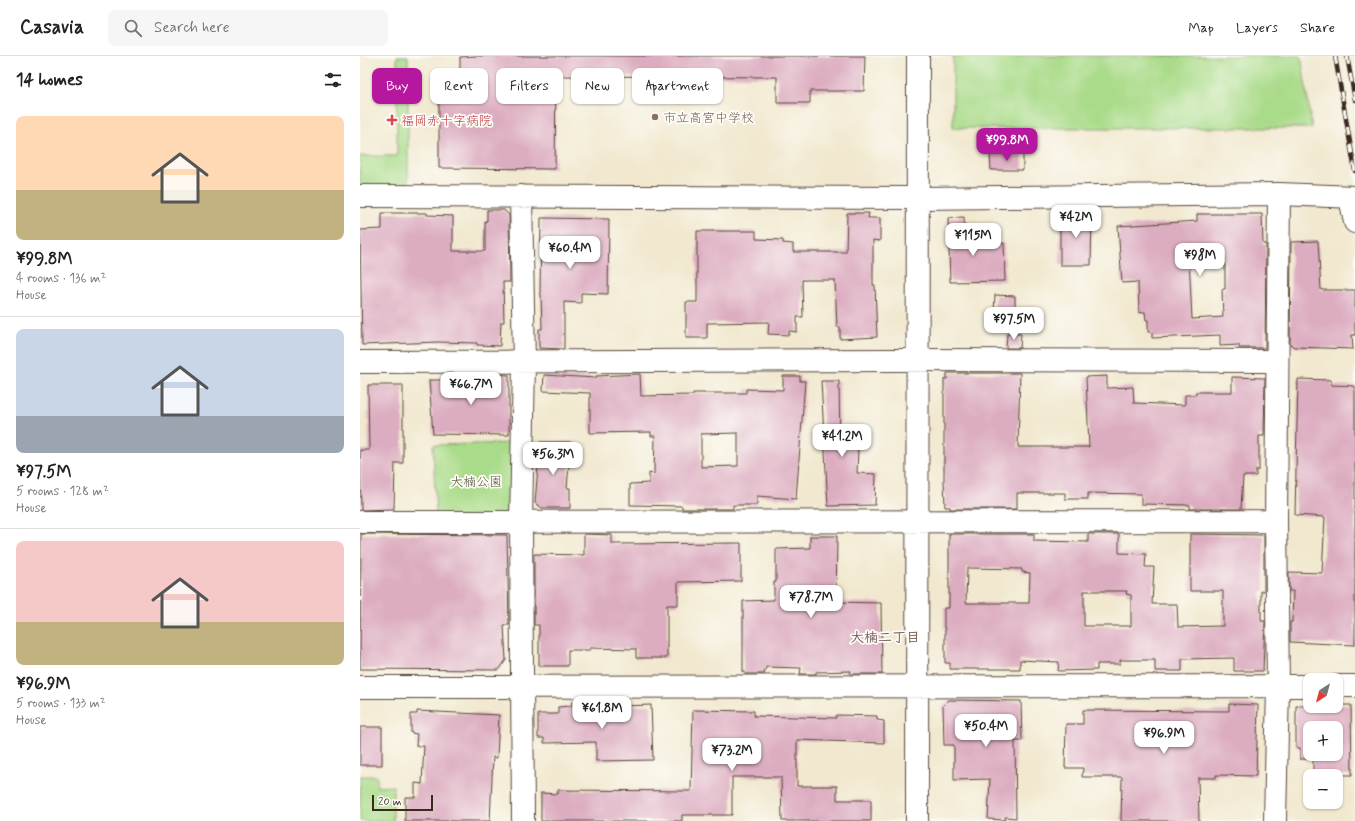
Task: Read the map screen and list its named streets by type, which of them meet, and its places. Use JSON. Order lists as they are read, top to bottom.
{
  "districts": ["大楠二丁目"],
  "parks": ["大楠公園"],
  "places": {
    "other": ["市立高宮中学校"],
    "health": ["福岡赤十字病院"]
  },
  "scale_bar": "20 m",
  "north": "bottom left",
  "page": {
    "header": "Casavia",
    "search": "Search here",
    "nav": ["Map", "Layers", "Share"],
    "heading": "14 homes",
    "chip": [
      "Buy",
      "Rent",
      "Filters",
      "New",
      "Apartment"
    ],
    "list": [
      {
        "name": "¥99.8M",
        "note": "4 rooms · 136 m² · House"
      },
      {
        "name": "¥97.5M",
        "note": "5 rooms · 128 m² · House"
      },
      {
        "name": "¥96.9M",
        "note": "5 rooms · 133 m² · House"
      }
    ],
    "price": [
      "¥99.8M",
      "¥42M",
      "¥115M",
      "¥60.4M",
      "¥98M",
      "¥97.5M",
      "¥66.7M",
      "¥41.2M",
      "¥56.3M",
      "¥78.7M",
      "¥61.8M",
      "¥50.4M",
      "¥96.9M",
      "¥73.2M"
    ],
    "map_buttons": ["+", "−"],
    "scale": "20 m"
  }
}
